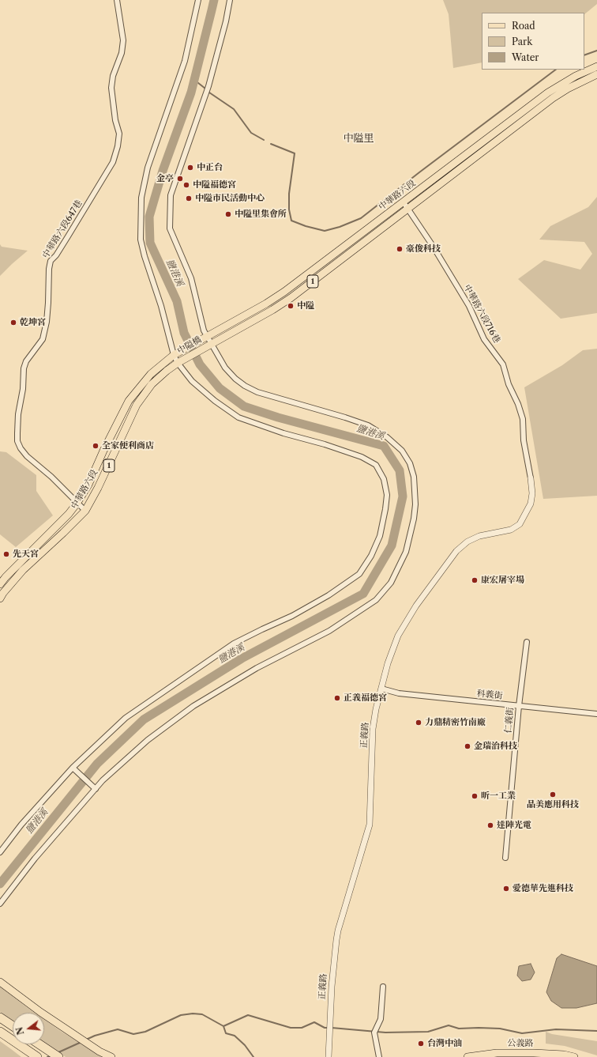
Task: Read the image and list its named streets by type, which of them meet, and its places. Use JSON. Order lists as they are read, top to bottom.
{
  "streets": {
    "main road": [
      "中華路六段",
      "1",
      "中隘橋",
      "公義路"
    ],
    "street": [
      "中華路六段647巷",
      "中華路六段716巷",
      "科義街",
      "仁義街",
      "正義路"
    ]
  },
  "crossings": [
    ["中華路六段", "中華路六段647巷"],
    ["中華路六段", "中華路六段716巷"],
    ["中華路六段", "中隘橋"],
    ["中華路六段716巷", "正義路"],
    ["科義街", "仁義街"],
    ["科義街", "正義路"]
  ],
  "districts": ["中隘里"],
  "water": ["鹽港溪"],
  "places": [
    "中正台",
    "金亭",
    "中隘福德宮",
    "中隘市民活動中心",
    "中隘里集會所",
    "豪俊科技",
    "中隘",
    "乾坤宮",
    "全家便利商店",
    "先天宮",
    "康宏屠宰場",
    "正義福德宮",
    "力鼎精密竹南廠",
    "金瑞治科技",
    "晶美應用科技",
    "昕一工業",
    "達陣光電",
    "愛德華先進科技",
    "台灣中油"
  ],
  "legend": ["Road", "Park", "Water"],
  "north": "left"
}
